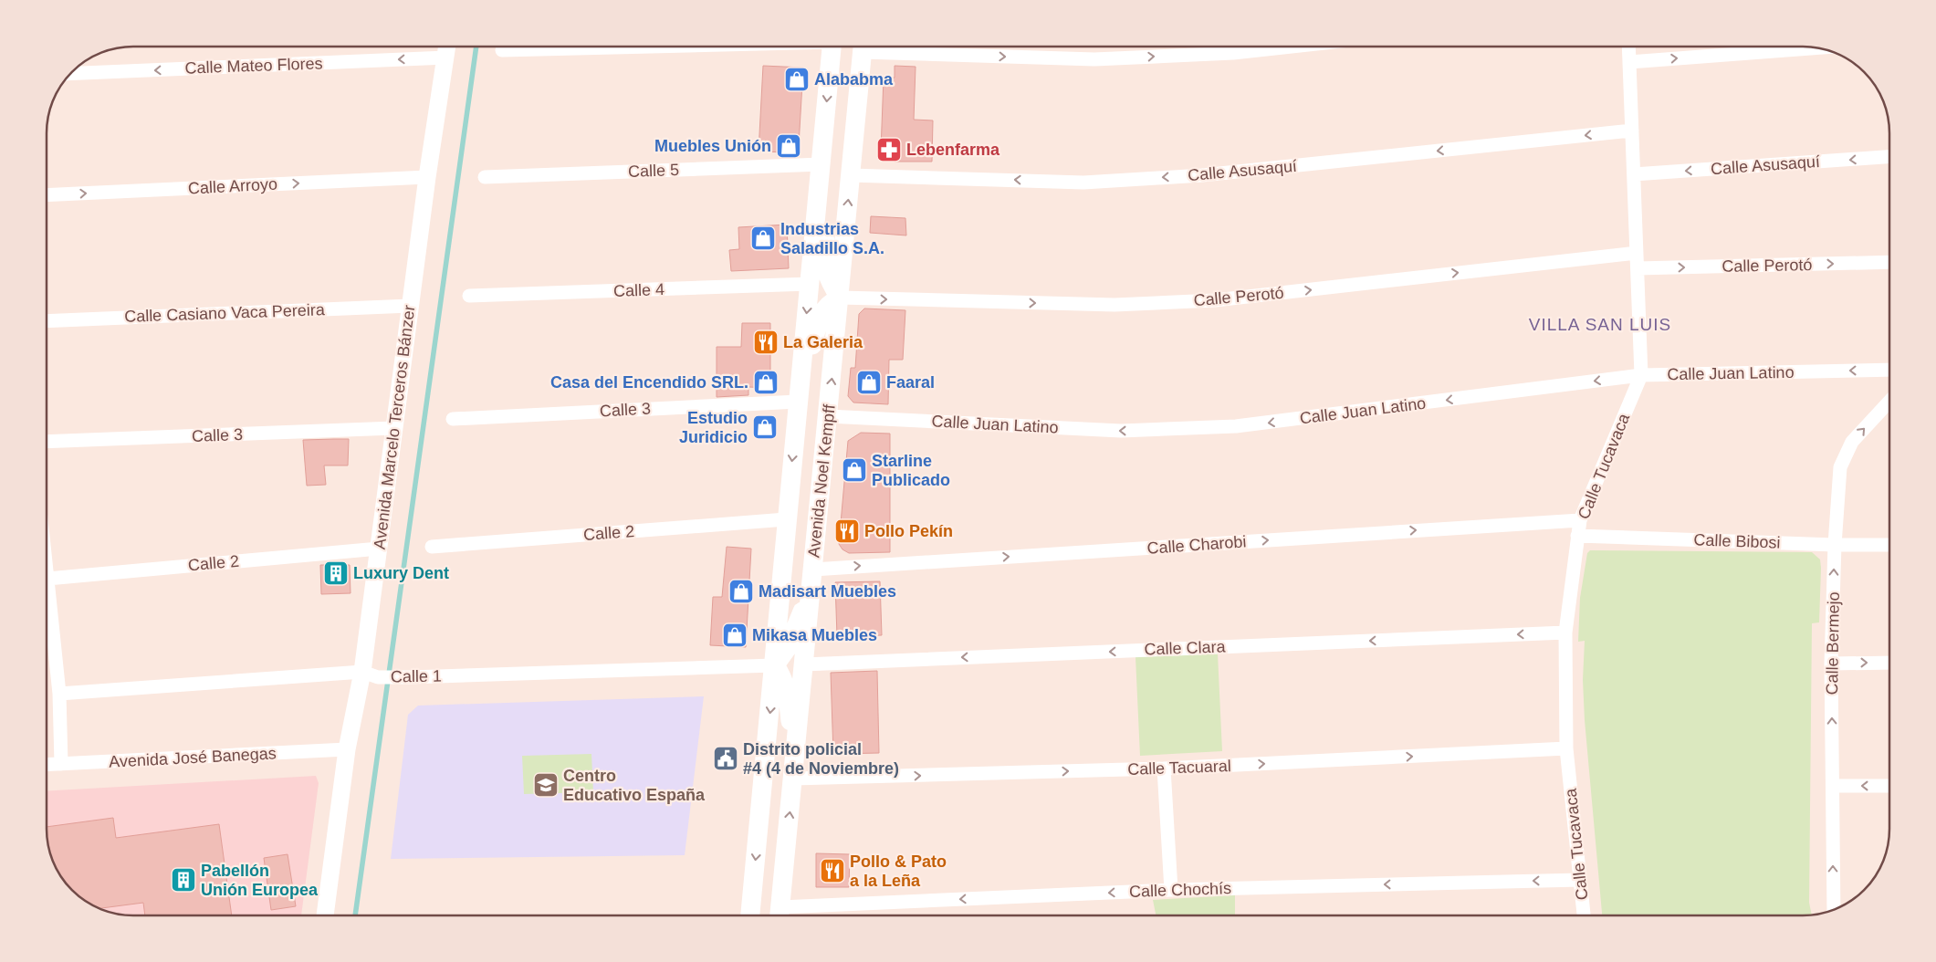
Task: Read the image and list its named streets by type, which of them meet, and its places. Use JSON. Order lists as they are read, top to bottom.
{
  "streets": {
    "main road": ["Avenida Noel Kempff"],
    "street": [
      "Calle Mateo Flores",
      "Calle Asusaquí",
      "Calle 5",
      "Calle Arroyo",
      "Calle Perotó",
      "Calle 4",
      "Calle Casiano Vaca Pereira",
      "Calle Juan Latino",
      "Calle 3",
      "Avenida Marcelo Terceros Bánzer",
      "Calle Tucavaca",
      "Calle 2",
      "Calle Bibosi",
      "Calle Charobi",
      "Calle Bermejo",
      "Calle Clara",
      "Calle 1",
      "Avenida José Banegas",
      "Calle Tacuaral",
      "Calle Chochís"
    ]
  },
  "crossings": [
    ["Calle Mateo Flores", "Avenida Marcelo Terceros Bánzer"],
    ["Calle Asusaquí", "Calle Tucavaca"],
    ["Calle Asusaquí", "Avenida Noel Kempff"],
    ["Calle 5", "Avenida Noel Kempff"],
    ["Calle Arroyo", "Avenida Marcelo Terceros Bánzer"],
    ["Calle Perotó", "Calle Tucavaca"],
    ["Calle Perotó", "Avenida Noel Kempff"],
    ["Calle 4", "Avenida Noel Kempff"],
    ["Calle Casiano Vaca Pereira", "Avenida Marcelo Terceros Bánzer"],
    ["Calle Juan Latino", "Calle Tucavaca"],
    ["Calle Juan Latino", "Avenida Noel Kempff"],
    ["Calle 3", "Avenida Marcelo Terceros Bánzer"],
    ["Calle 3", "Avenida Noel Kempff"],
    ["Avenida Marcelo Terceros Bánzer", "Calle 2"],
    ["Avenida Marcelo Terceros Bánzer", "Calle 1"],
    ["Avenida Marcelo Terceros Bánzer", "Avenida José Banegas"],
    ["Calle Tucavaca", "Calle Bibosi"],
    ["Calle Tucavaca", "Calle Charobi"],
    ["Calle Tucavaca", "Calle Clara"],
    ["Calle Tucavaca", "Calle Tacuaral"],
    ["Calle Tucavaca", "Calle Chochís"],
    ["Avenida Noel Kempff", "Calle 2"],
    ["Avenida Noel Kempff", "Calle Charobi"],
    ["Avenida Noel Kempff", "Calle Clara"],
    ["Avenida Noel Kempff", "Calle 1"],
    ["Avenida Noel Kempff", "Calle Tacuaral"],
    ["Avenida Noel Kempff", "Calle Chochís"],
    ["Calle Bibosi", "Calle Bermejo"]
  ],
  "one_way": [
    "Calle Mateo Flores",
    "Calle Arroyo",
    "Calle Perotó",
    "Calle Juan Latino",
    "Calle Charobi",
    "Calle Bermejo",
    "Calle Clara",
    "Calle Tacuaral",
    "Calle Chochís"
  ],
  "districts": ["VILLA SAN LUIS"],
  "places": {
    "shop": [
      "Alababma",
      "Muebles Unión",
      "Industrias Saladillo S.A.",
      "Casa del Encendido SRL.",
      "Faaral",
      "Estudio Juridicio",
      "Starline Publicado",
      "Madisart Muebles",
      "Mikasa Muebles"
    ],
    "pharmacy": ["Lebenfarma"],
    "restaurant": ["La Galeria", "Pollo Pekín", "Pollo & Pato a la Leña"],
    "building": ["Luxury Dent", "Pabellón Unión Europea"],
    "public building": ["Distrito policial #4 (4 de Noviembre)"],
    "school or university": ["Centro Educativo España"]
  }
}
